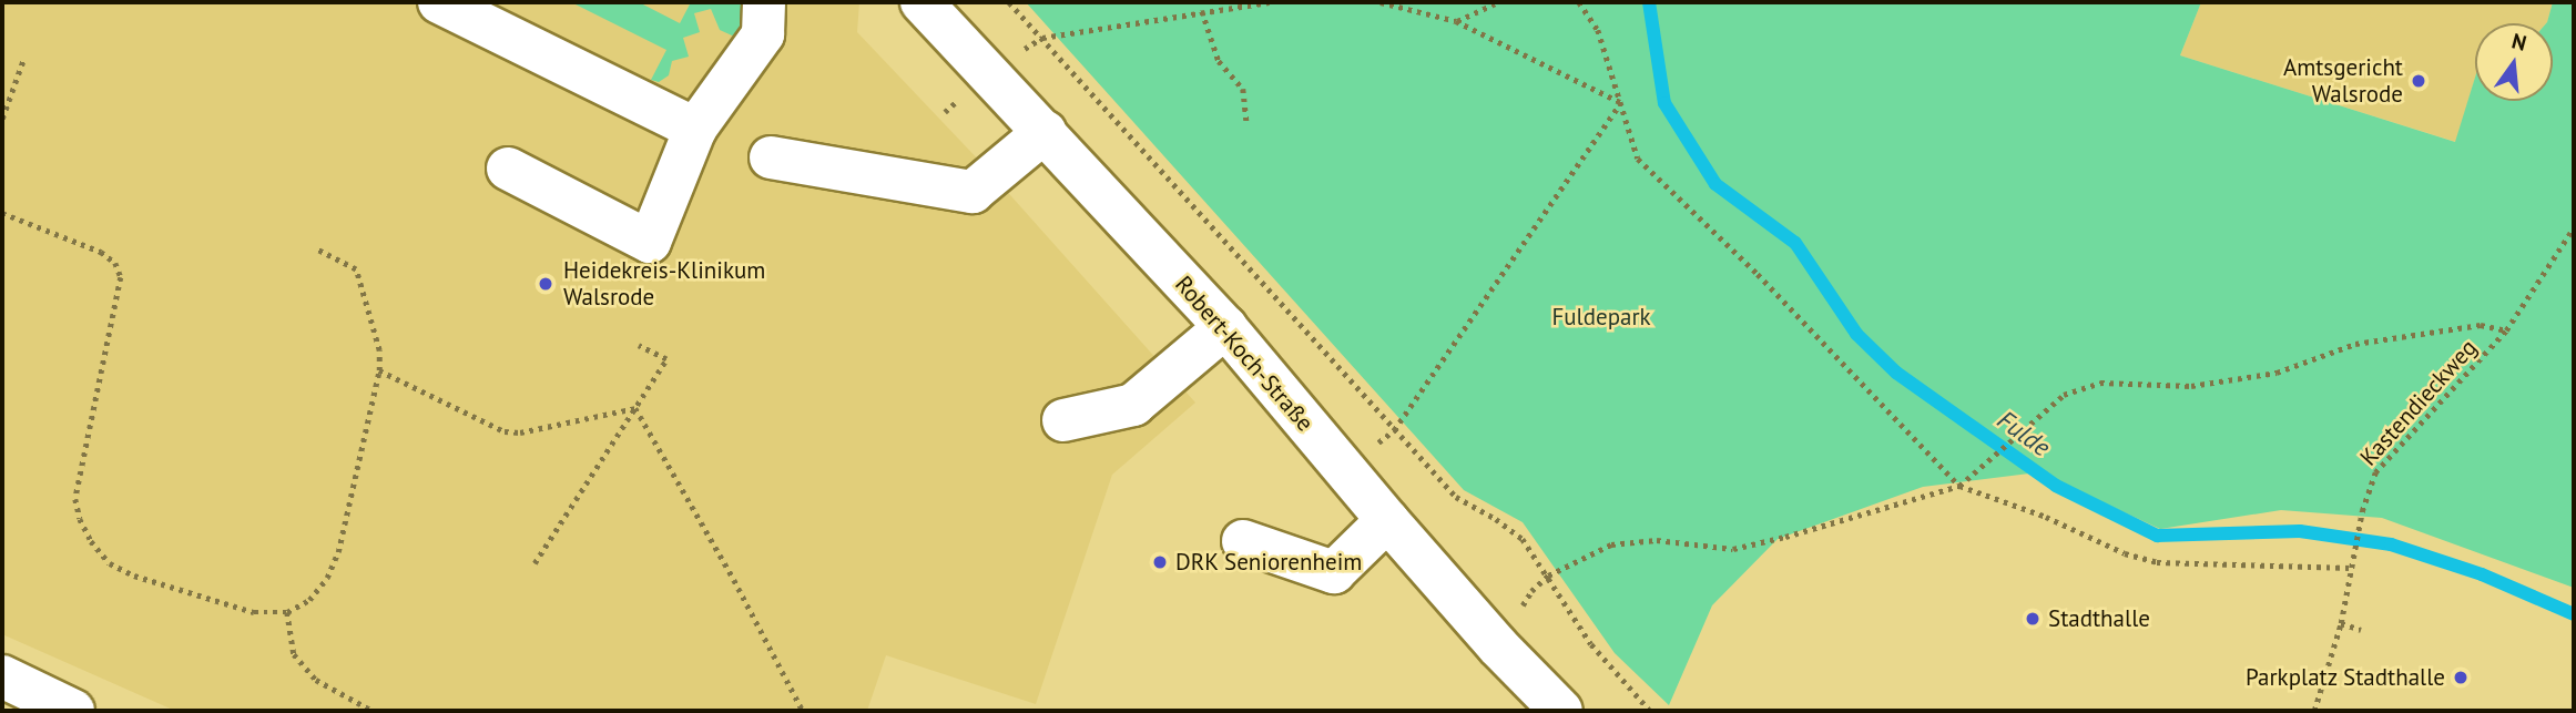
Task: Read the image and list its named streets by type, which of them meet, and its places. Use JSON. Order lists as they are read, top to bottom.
{
  "streets": {
    "street": ["Robert-Koch-Straße"],
    "path": ["Kastendieckweg"]
  },
  "water": ["Fulde"],
  "parks": ["Fuldepark"],
  "places": [
    "Amtsgericht Walsrode",
    "Heidekreis-Klinikum Walsrode",
    "DRK Seniorenheim",
    "Stadthalle",
    "Parkplatz Stadthalle"
  ],
  "north": "top"
}
